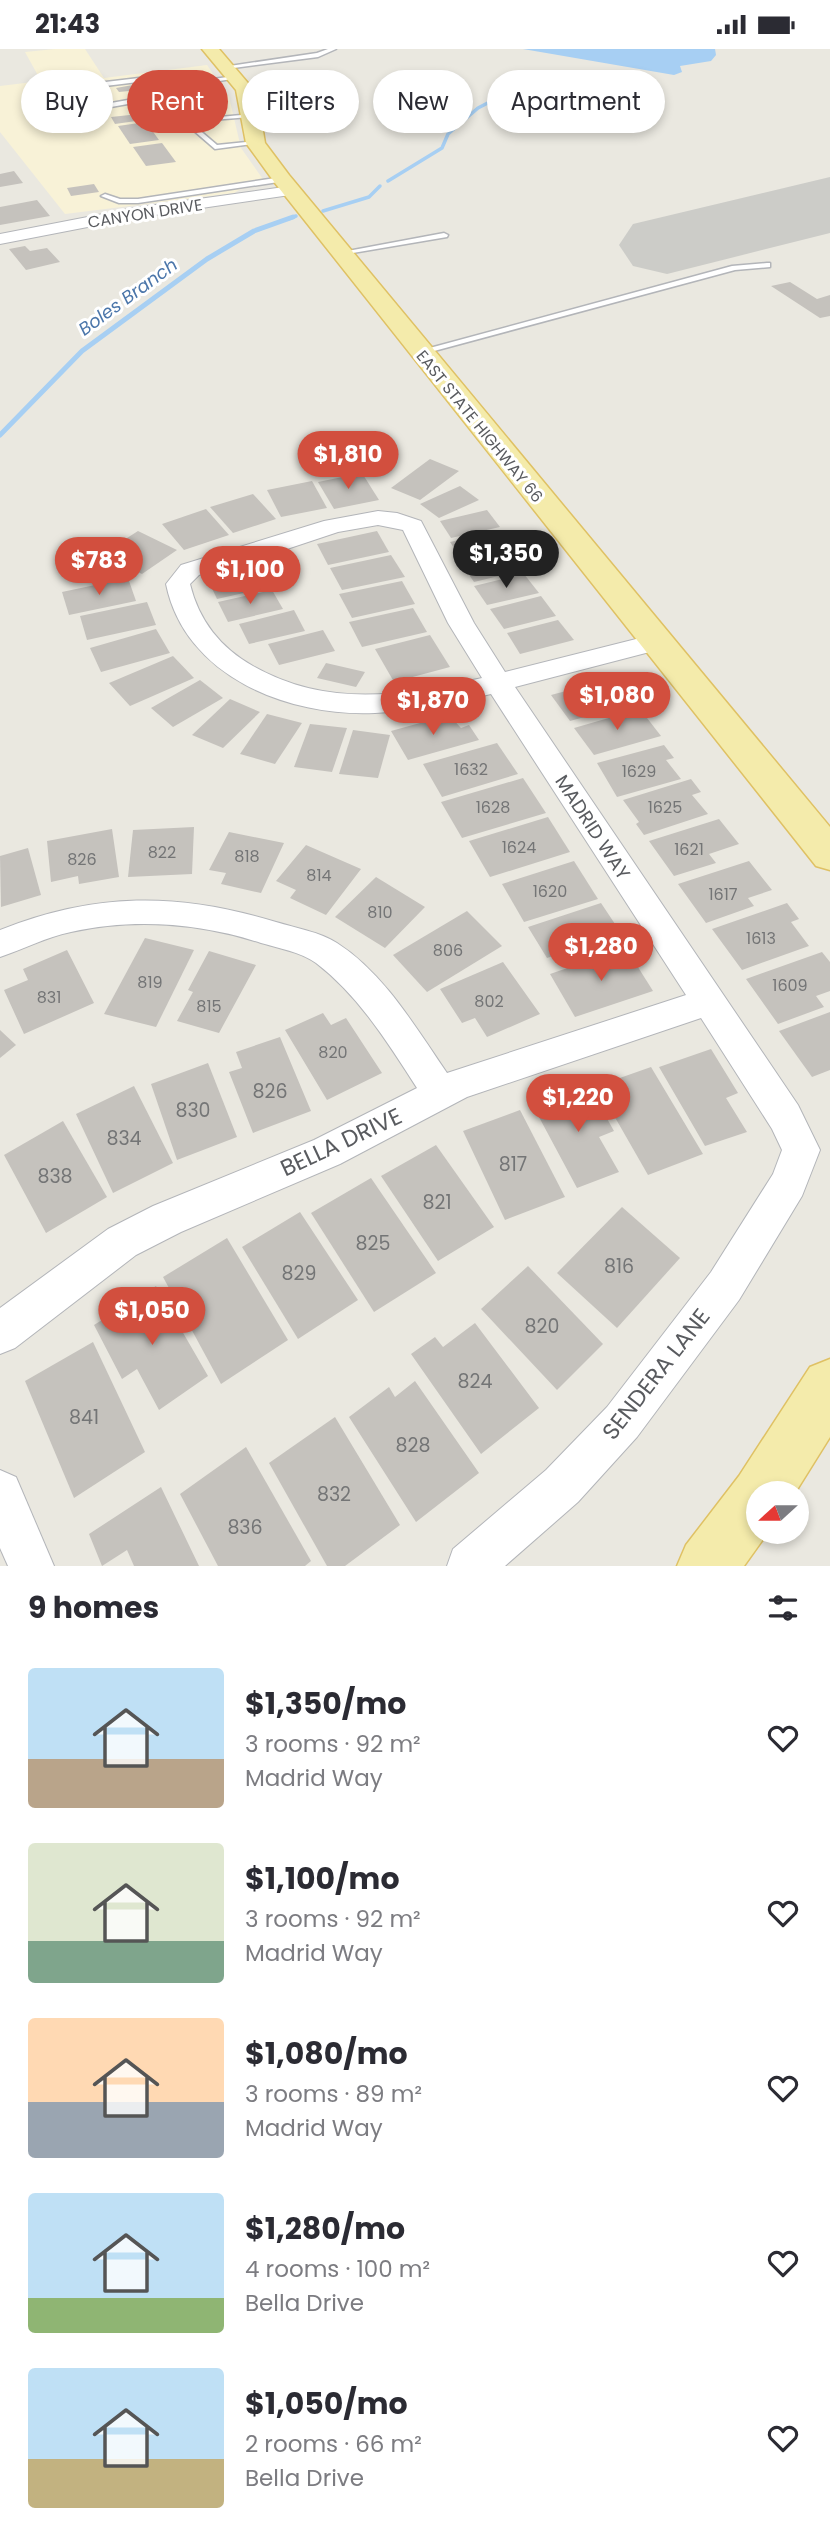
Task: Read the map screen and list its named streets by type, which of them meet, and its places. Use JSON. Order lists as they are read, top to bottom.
{
  "streets": {
    "main road": ["EAST STATE HIGHWAY 66"],
    "street": [
      "CANYON DRIVE",
      "MADRID WAY",
      "BELLA DRIVE",
      "SENDERA LANE"
    ]
  },
  "crossings": [
    ["CANYON DRIVE", "EAST STATE HIGHWAY 66"],
    ["MADRID WAY", "BELLA DRIVE"],
    ["MADRID WAY", "SENDERA LANE"]
  ],
  "water": ["Boles Branch"],
  "house_numbers": [
    "1632",
    "1629",
    "1628",
    "1625",
    "1624",
    "1621",
    "822",
    "818",
    "826",
    "814",
    "1620",
    "1617",
    "810",
    "1613",
    "806",
    "819",
    "1609",
    "831",
    "802",
    "815",
    "820",
    "826",
    "830",
    "834",
    "817",
    "838",
    "821",
    "825",
    "816",
    "829",
    "820",
    "824",
    "841",
    "828",
    "832",
    "836"
  ],
  "north": "left",
  "page": {
    "status": "21:43",
    "chip": [
      "Buy",
      "Rent",
      "Filters",
      "New",
      "Apartment"
    ],
    "price": [
      "$1,810",
      "$1,350",
      "$783",
      "$1,100",
      "$1,080",
      "$1,870",
      "$1,280",
      "$1,220",
      "$1,050"
    ],
    "heading": "9 homes",
    "list": [
      {
        "name": "$1,350/mo",
        "note": "3 rooms · 92 m² · Madrid Way"
      },
      {
        "name": "$1,100/mo",
        "note": "3 rooms · 92 m² · Madrid Way"
      },
      {
        "name": "$1,080/mo",
        "note": "3 rooms · 89 m² · Madrid Way"
      },
      {
        "name": "$1,280/mo",
        "note": "4 rooms · 100 m² · Bella Drive"
      },
      {
        "name": "$1,050/mo",
        "note": "2 rooms · 66 m² · Bella Drive"
      }
    ]
  }
}
